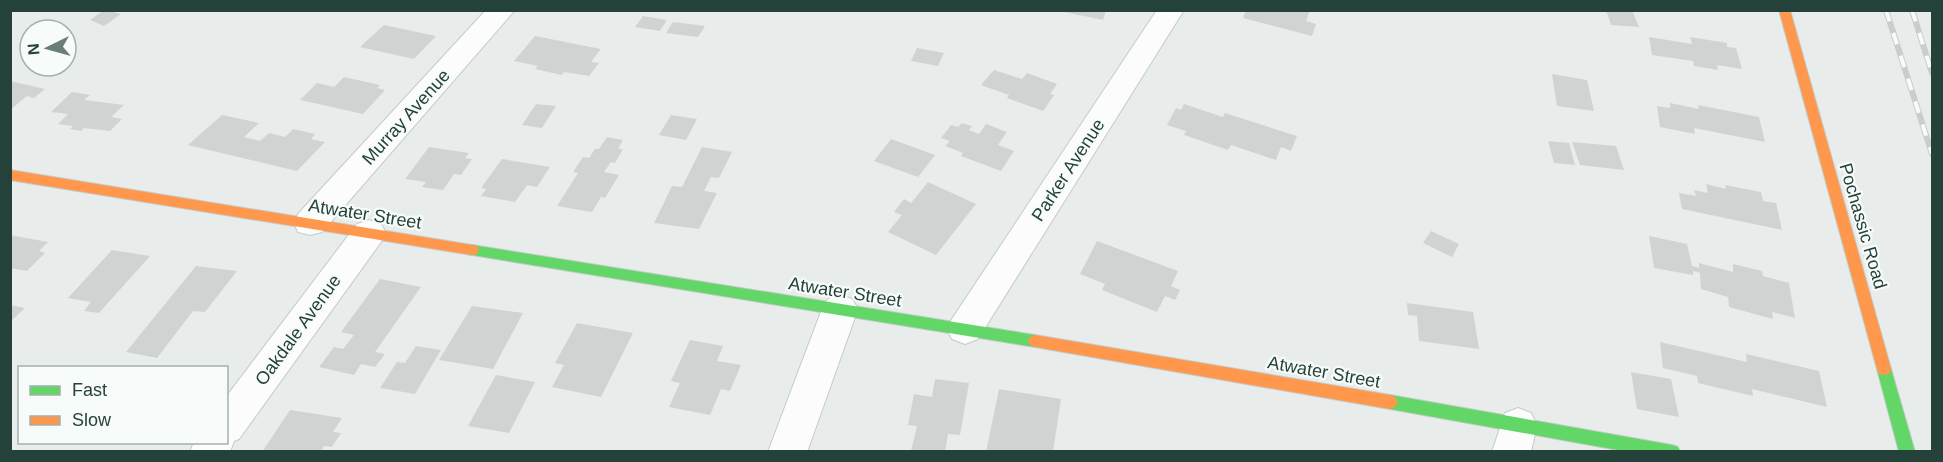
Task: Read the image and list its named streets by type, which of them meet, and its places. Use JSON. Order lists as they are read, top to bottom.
{
  "streets": {
    "street": [
      "Murray Avenue",
      "Parker Avenue",
      "Atwater Street",
      "Pochassic Road",
      "Oakdale Avenue"
    ]
  },
  "crossings": [
    ["Murray Avenue", "Atwater Street"],
    ["Parker Avenue", "Atwater Street"],
    ["Atwater Street", "Oakdale Avenue"]
  ],
  "legend": ["Fast", "Slow"],
  "north": "left"
}
